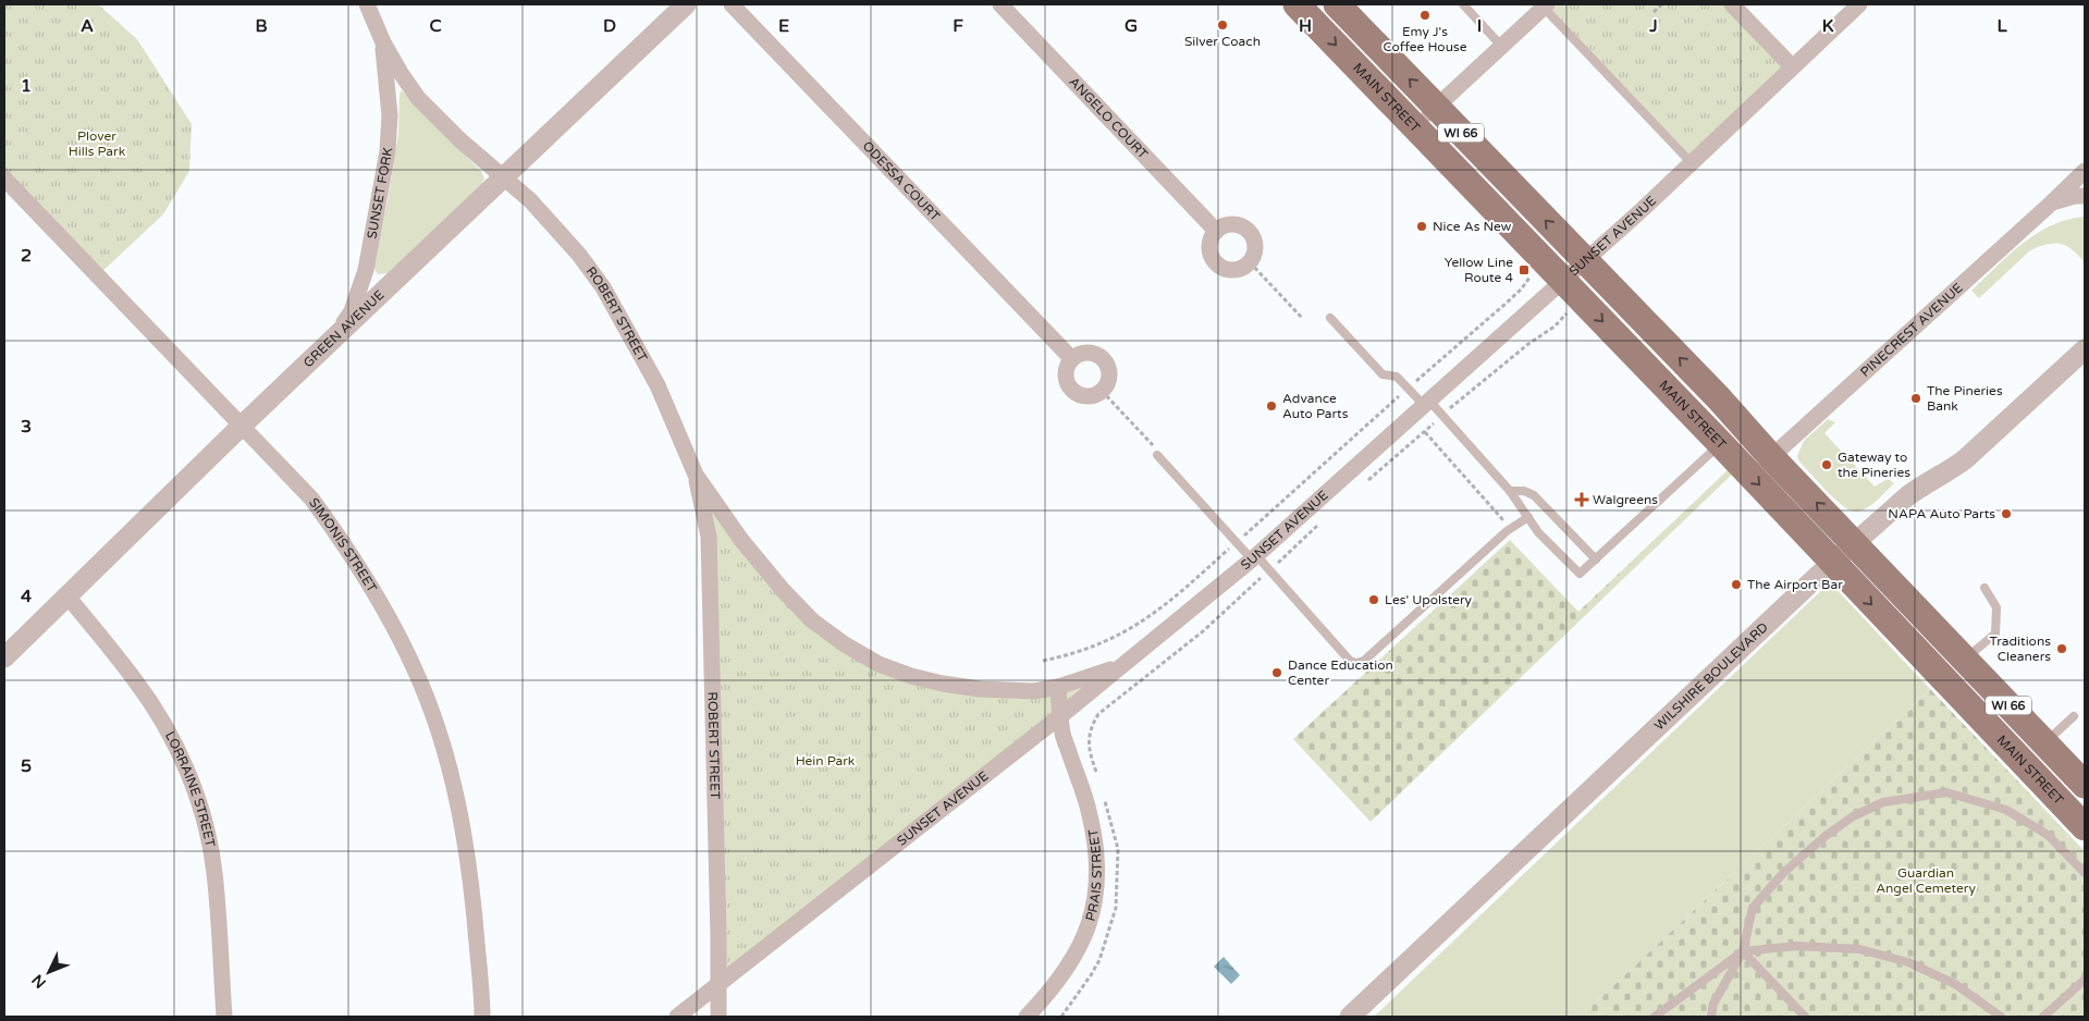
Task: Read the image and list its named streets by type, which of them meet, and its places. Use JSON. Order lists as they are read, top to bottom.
{
  "streets": {
    "main road": ["MAIN STREET", "WI 66"],
    "street": [
      "ANGELO COURT",
      "ODESSA COURT",
      "SUNSET FORK",
      "SUNSET AVENUE",
      "ROBERT STREET",
      "GREEN AVENUE",
      "PINECREST AVENUE",
      "SIMONIS STREET",
      "WILSHIRE BOULEVARD",
      "LORRAINE STREET",
      "PRAIS STREET"
    ]
  },
  "crossings": [
    ["MAIN STREET", "SUNSET AVENUE"],
    ["MAIN STREET", "PINECREST AVENUE"],
    ["MAIN STREET", "WILSHIRE BOULEVARD"],
    ["SUNSET FORK", "ROBERT STREET"],
    ["SUNSET FORK", "GREEN AVENUE"],
    ["SUNSET AVENUE", "ROBERT STREET"],
    ["SUNSET AVENUE", "PRAIS STREET"],
    ["ROBERT STREET", "GREEN AVENUE"],
    ["ROBERT STREET", "PRAIS STREET"],
    ["GREEN AVENUE", "SIMONIS STREET"],
    ["GREEN AVENUE", "LORRAINE STREET"]
  ],
  "parks": ["Plover Hills Park", "Hein Park", "Guardian Angel Cemetery"],
  "places": {
    "other": [
      "Emy J's Coffee House",
      "Silver Coach",
      "Nice As New",
      "The Pineries Bank",
      "Advance Auto Parts",
      "Gateway to the Pineries",
      "NAPA Auto Parts",
      "The Airport Bar",
      "Les' Upolstery",
      "Traditions Cleaners",
      "Dance Education Center"
    ],
    "transit": ["Yellow Line Route 4"],
    "health": ["Walgreens"]
  },
  "north": "bottom left",
  "grid": {
    "columns": [
      "A",
      "B",
      "C",
      "D",
      "E",
      "F",
      "G",
      "H",
      "I",
      "J",
      "K",
      "L"
    ],
    "rows": [
      "1",
      "2",
      "3",
      "4",
      "5"
    ]
  }
}
